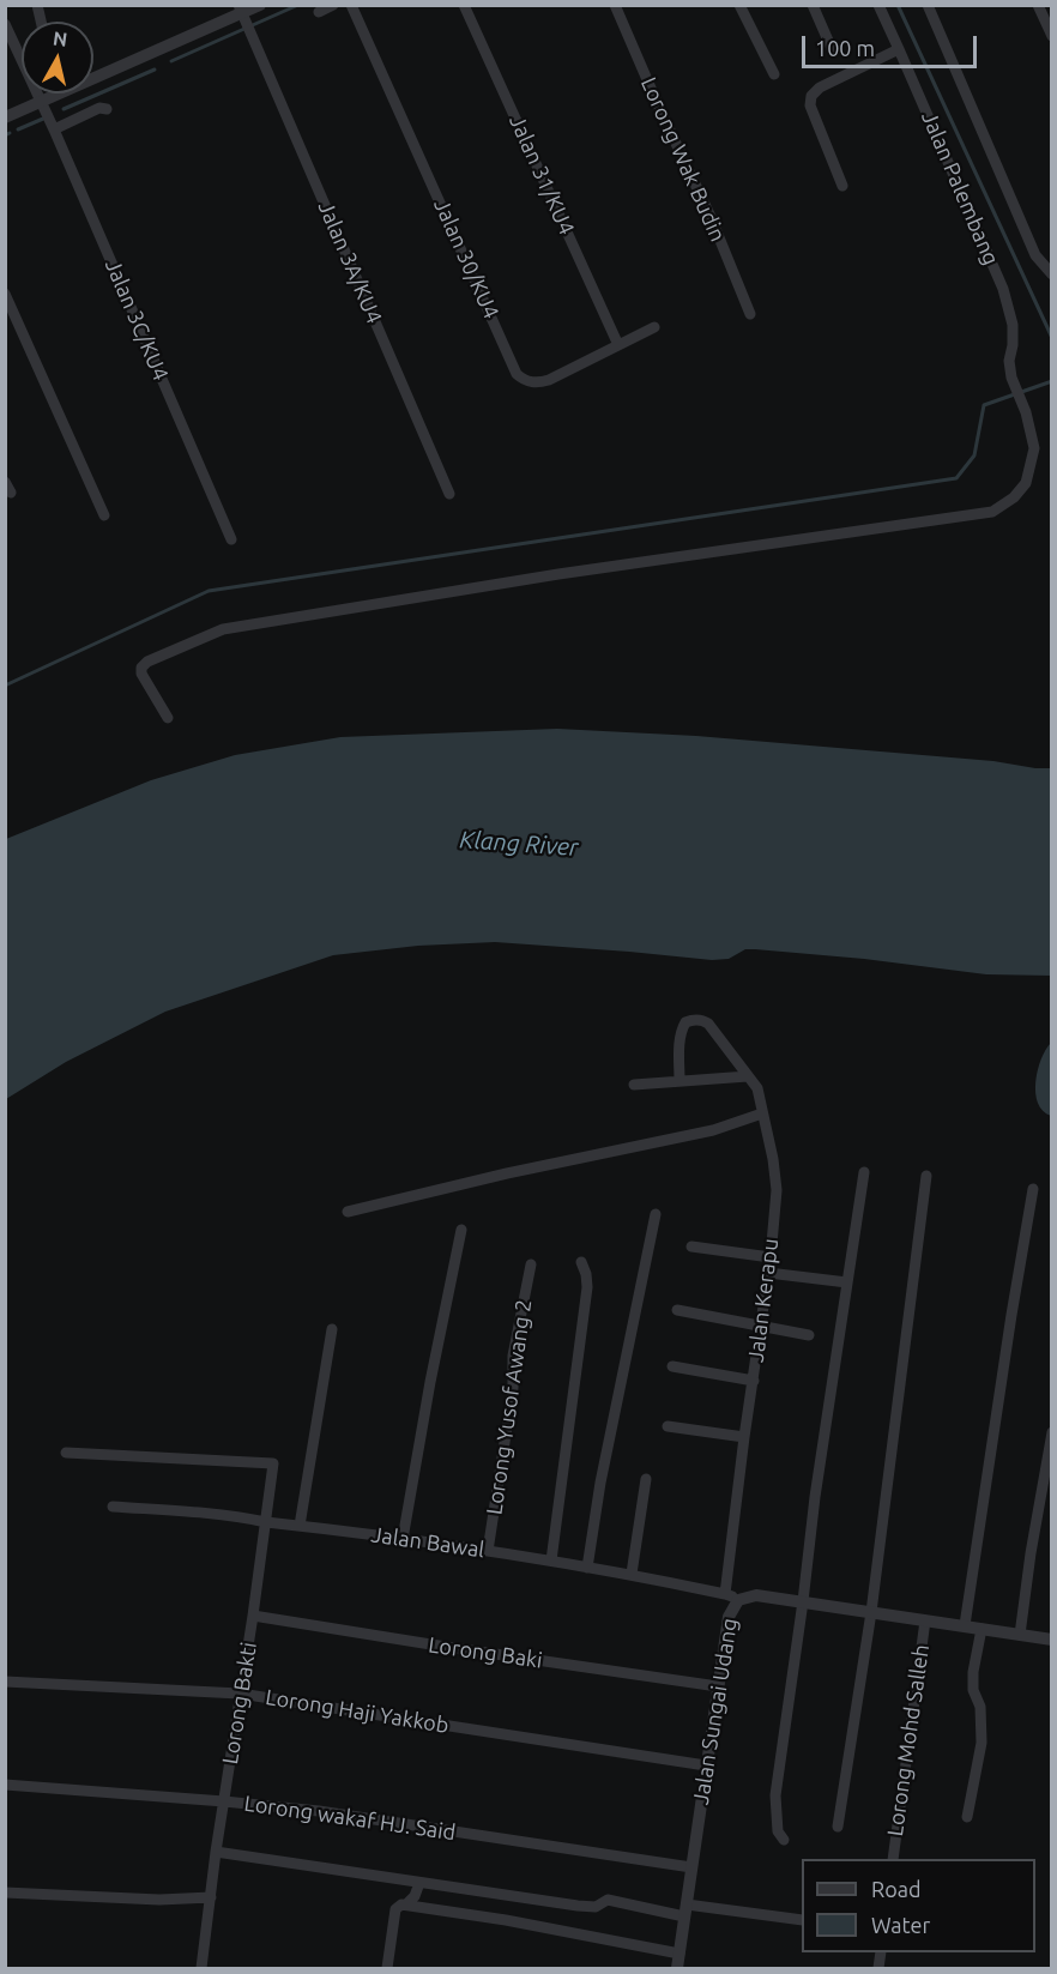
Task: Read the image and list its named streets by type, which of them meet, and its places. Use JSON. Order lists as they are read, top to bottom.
{
  "streets": {
    "street": [
      "Lorong Wak Budin",
      "Jalan 31/KU4",
      "Jalan Palembang",
      "Jalan 30/KU4",
      "Jalan 3A/KU4",
      "Jalan 3C/KU4",
      "Jalan Kerapu",
      "Lorong Yusof Awang 2",
      "Jalan Bawal",
      "Lorong Baki",
      "Lorong Bakti",
      "Lorong Haji Yakkob",
      "Jalan Sungai Udang",
      "Lorong Mohd Salleh",
      "Lorong wakaf HJ. Said"
    ]
  },
  "crossings": [
    ["Jalan 31/KU4", "Jalan 30/KU4"],
    ["Jalan Kerapu", "Jalan Bawal"],
    ["Lorong Yusof Awang 2", "Jalan Bawal"],
    ["Jalan Bawal", "Lorong Bakti"],
    ["Jalan Bawal", "Jalan Sungai Udang"],
    ["Lorong Baki", "Lorong Bakti"],
    ["Lorong Baki", "Jalan Sungai Udang"],
    ["Lorong Bakti", "Lorong Haji Yakkob"],
    ["Lorong Bakti", "Lorong wakaf HJ. Said"],
    ["Lorong Haji Yakkob", "Jalan Sungai Udang"],
    ["Jalan Sungai Udang", "Lorong Mohd Salleh"],
    ["Jalan Sungai Udang", "Lorong wakaf HJ. Said"]
  ],
  "water": ["Klang River"],
  "legend": ["Road", "Water"],
  "scale_bar": "100 m",
  "north": "top"
}
